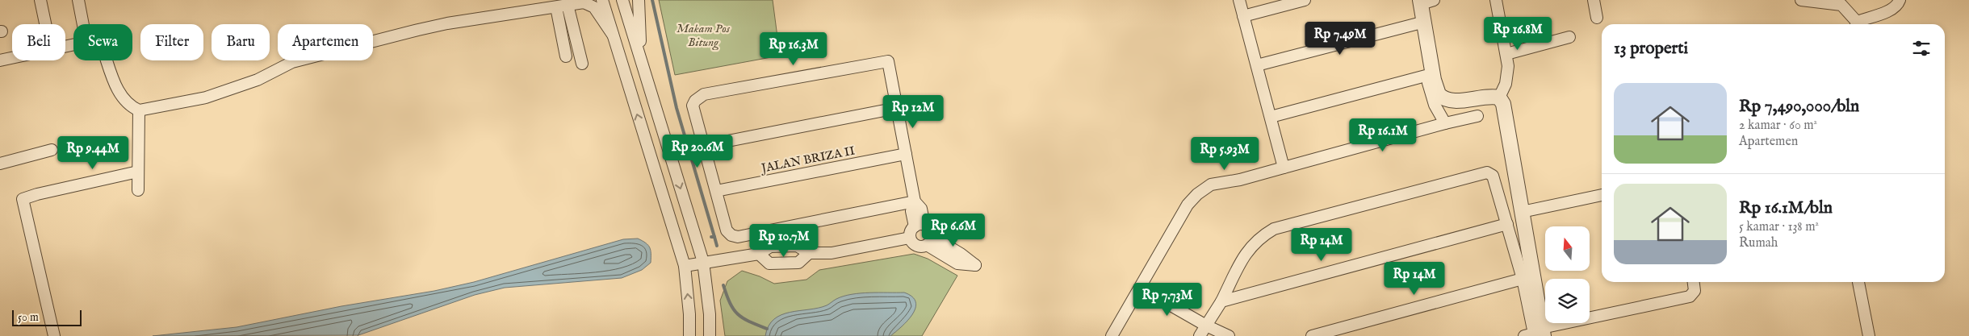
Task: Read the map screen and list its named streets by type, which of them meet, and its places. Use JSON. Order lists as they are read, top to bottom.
{
  "streets": {
    "street": ["JALAN BRIZA II"]
  },
  "parks": ["Makam Pos Bitung"],
  "scale_bar": "50 m",
  "north": "top",
  "page": {
    "price": [
      "Rp 16.8M",
      "Rp 7.49M",
      "Rp 16.3M",
      "Rp 12M",
      "Rp 16.1M",
      "Rp 20.6M",
      "Rp 9.44M",
      "Rp 5.93M",
      "Rp 6.6M",
      "Rp 10.7M",
      "Rp 14M",
      "Rp 14M",
      "Rp 7.73M"
    ],
    "chip": [
      "Beli",
      "Sewa",
      "Filter",
      "Baru",
      "Apartemen"
    ],
    "heading": "13 properti",
    "list": [
      {
        "name": "Rp 7,490,000/bln",
        "note": "2 kamar · 60 m² · Apartemen"
      },
      {
        "name": "Rp 16.1M/bln",
        "note": "5 kamar · 138 m² · Rumah"
      }
    ],
    "scale": "50 m"
  }
}
